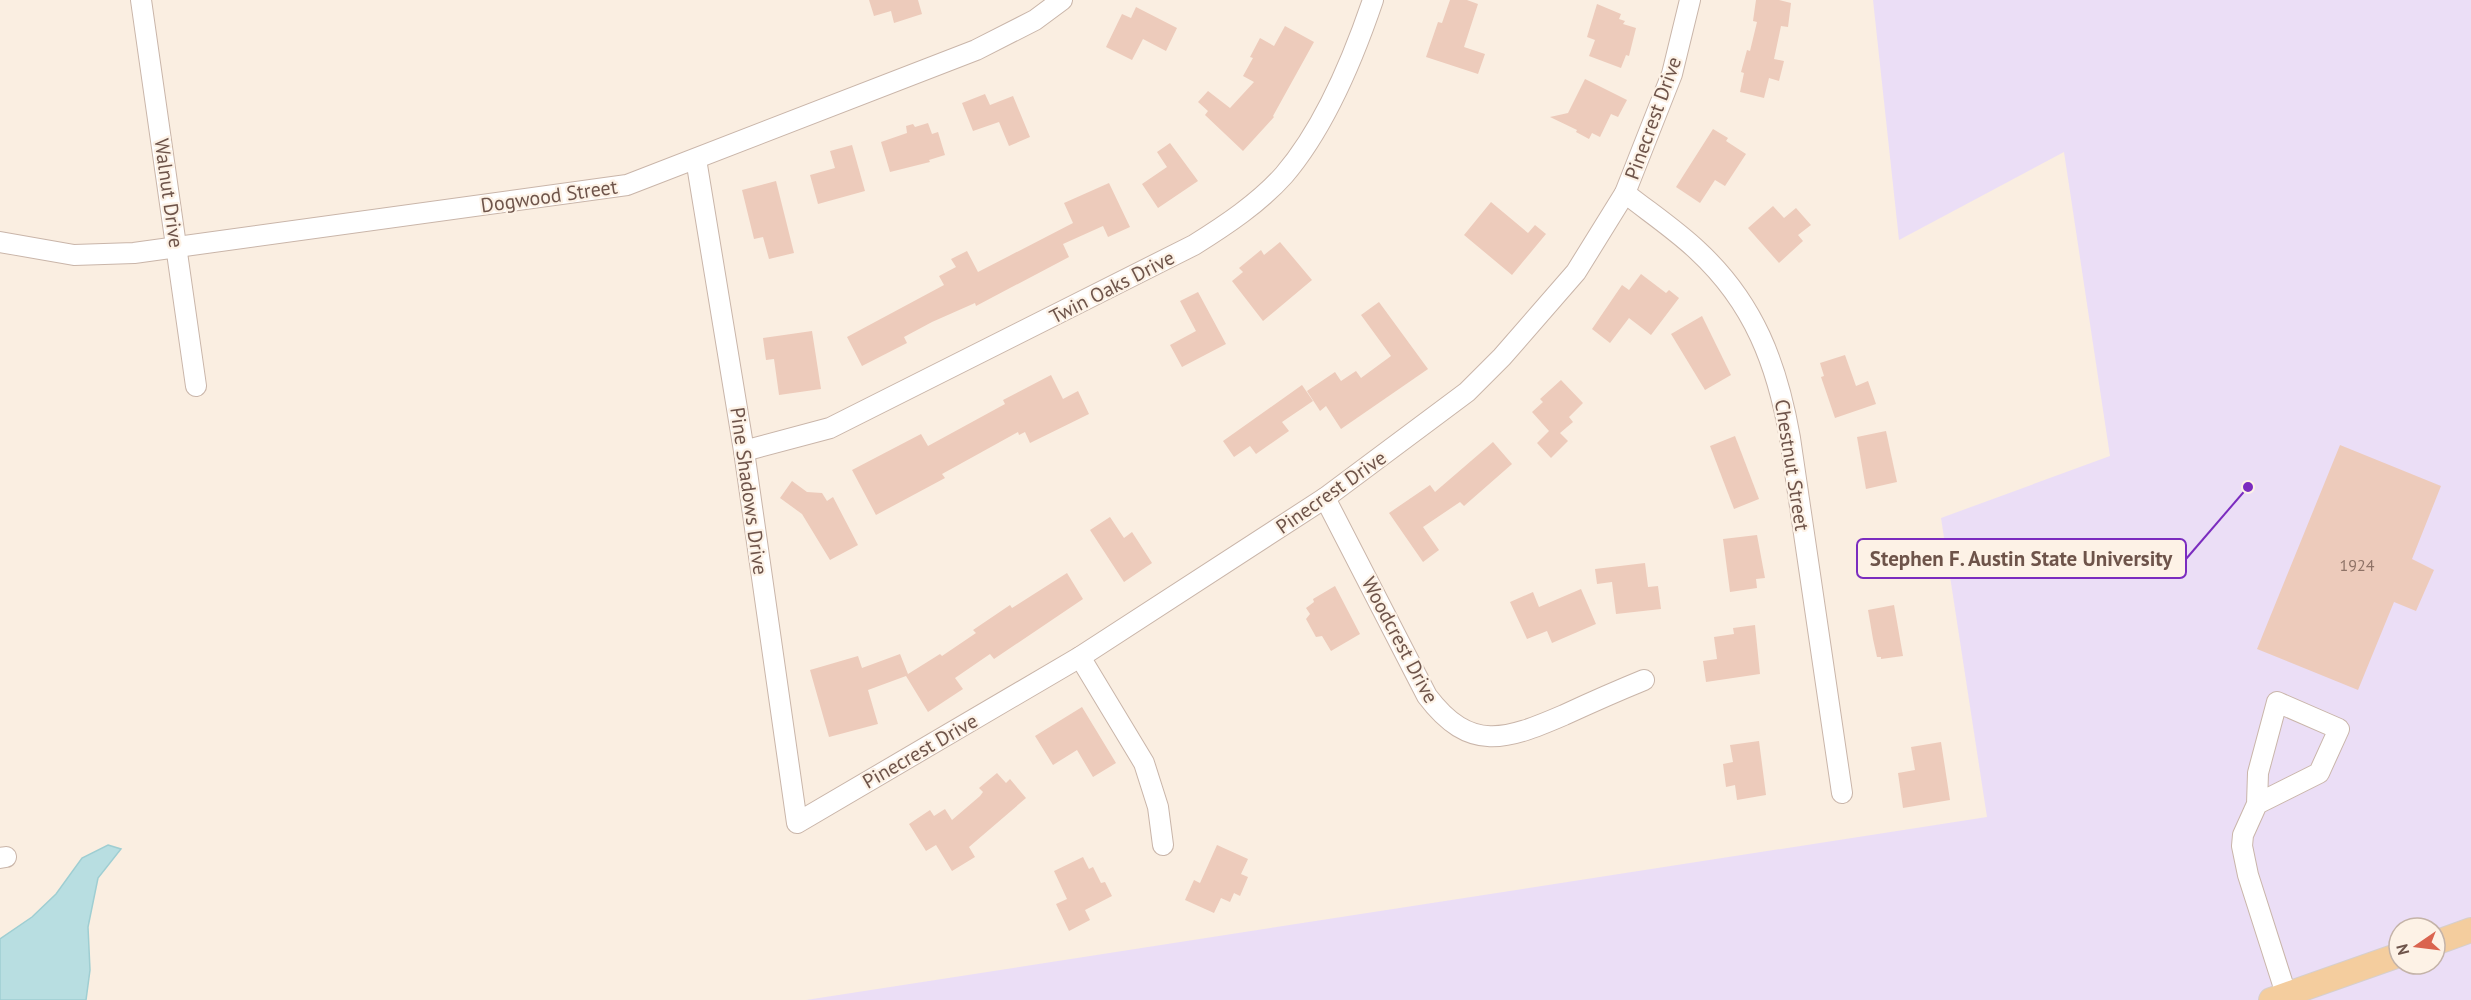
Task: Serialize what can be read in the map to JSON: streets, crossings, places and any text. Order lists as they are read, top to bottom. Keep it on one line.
{"streets":{"street":["Pinecrest Drive","Walnut Drive","Dogwood Street","Twin Oaks Drive","Chestnut Street","Pine Shadows Drive","Woodcrest Drive"]},"crossings":[["Pinecrest Drive","Chestnut Street"],["Pinecrest Drive","Pine Shadows Drive"],["Pinecrest Drive","Woodcrest Drive"],["Walnut Drive","Dogwood Street"],["Dogwood Street","Pine Shadows Drive"],["Twin Oaks Drive","Pine Shadows Drive"]],"places":["Stephen F. Austin State University"],"house_numbers":["1924"],"north":"left"}
